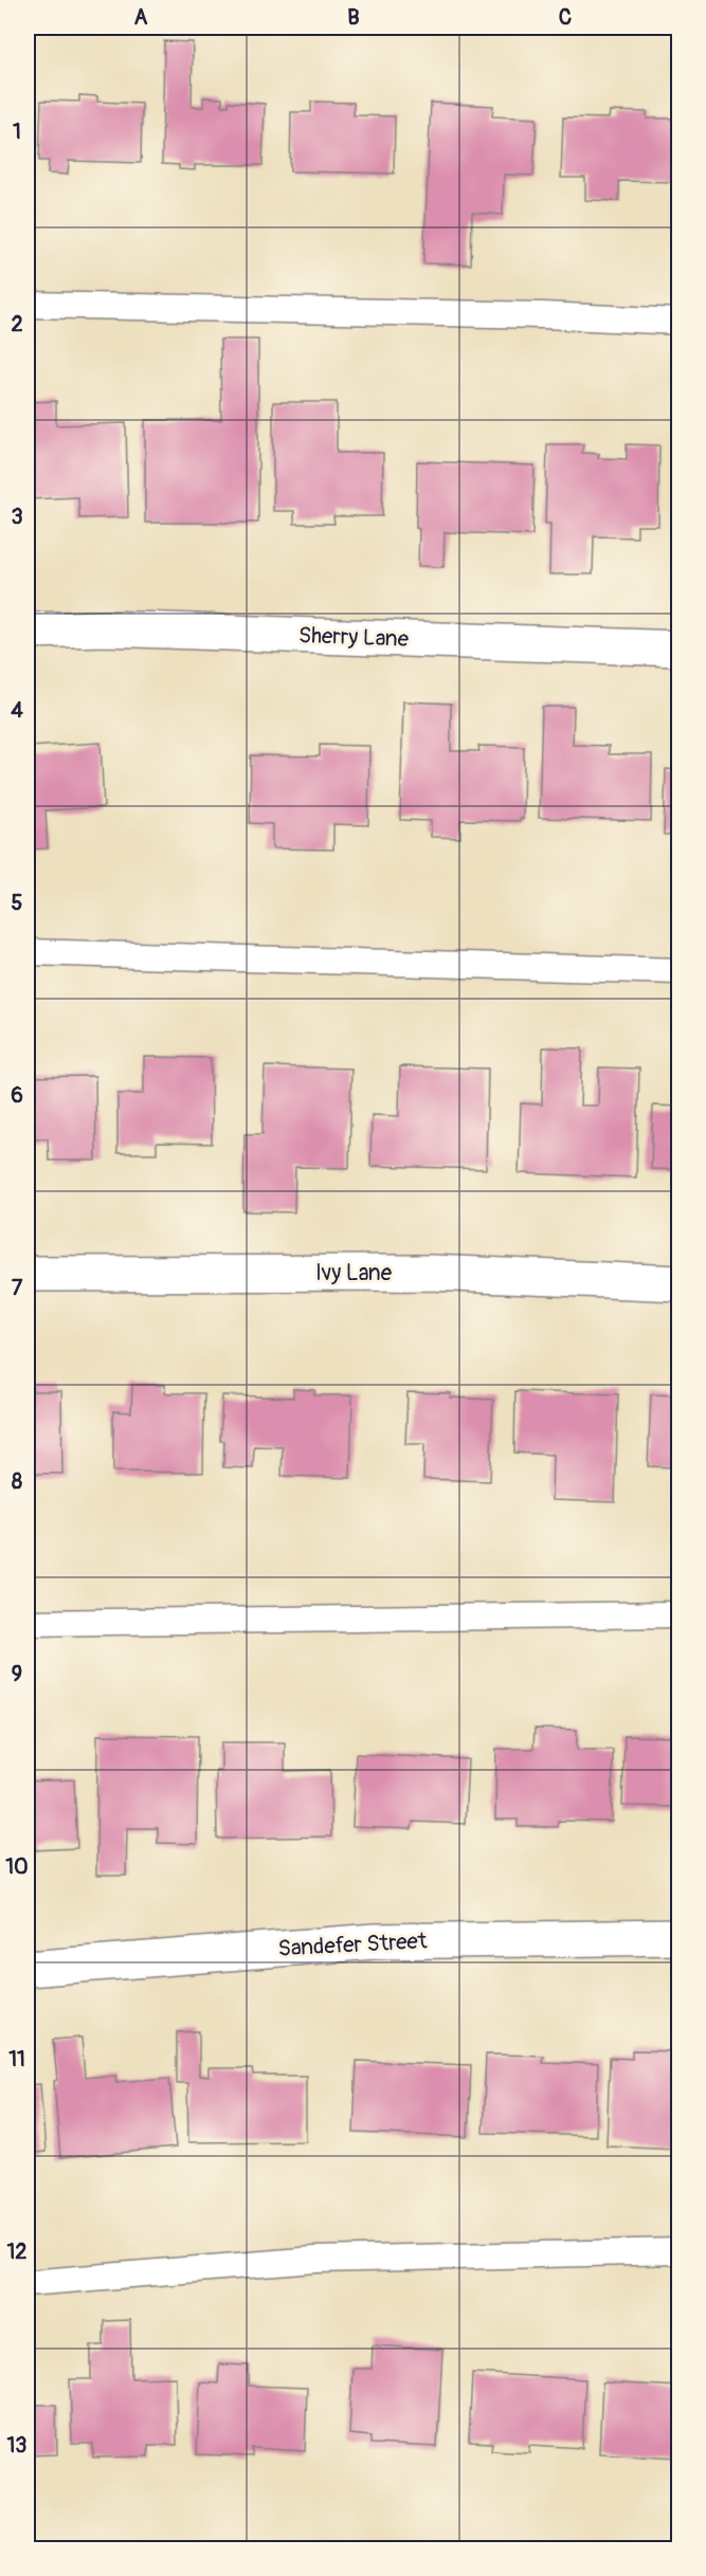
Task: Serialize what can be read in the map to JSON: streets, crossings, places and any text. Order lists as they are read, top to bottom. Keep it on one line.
{"streets":{"street":["Sherry Lane","Ivy Lane","Sandefer Street"]},"grid":{"columns":["A","B","C"],"rows":["1","2","3","4","5","6","7","8","9","10","11","12","13"]}}
